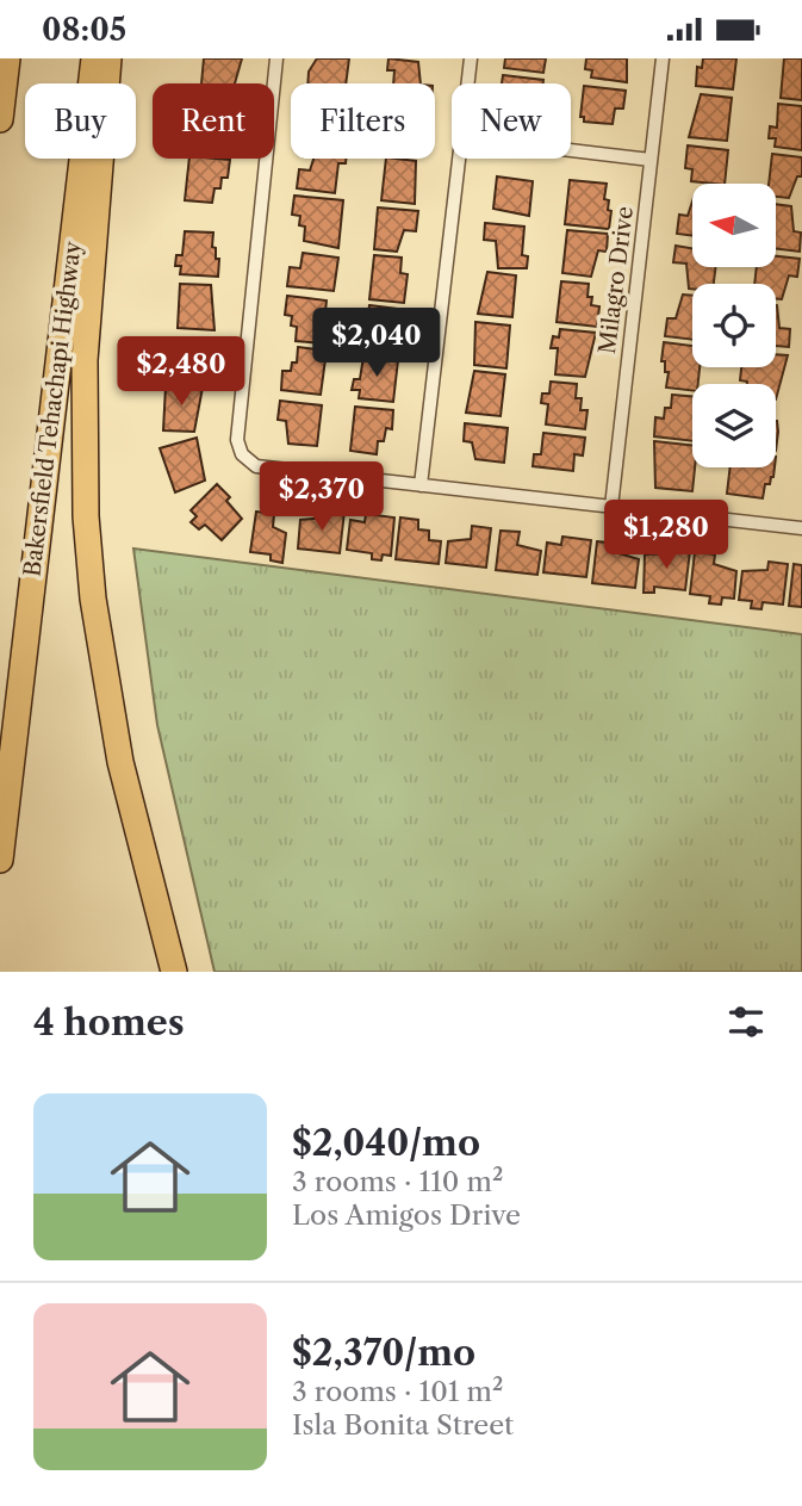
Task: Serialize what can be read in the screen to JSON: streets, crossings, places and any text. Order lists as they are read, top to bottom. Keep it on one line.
{"streets":{"highway":["Bakersfield Tehachapi Highway"],"street":["Milagro Drive"]},"north":"left","page":{"status":"08:05","chip":["Buy","Rent","Filters","New"],"price":["$2,040","$2,480","$2,370","$1,280"],"heading":"4 homes","list":[{"name":"$2,040/mo","note":"3 rooms · 110 m² · Los Amigos Drive"},{"name":"$2,370/mo","note":"3 rooms · 101 m² · Isla Bonita Street"}]}}
